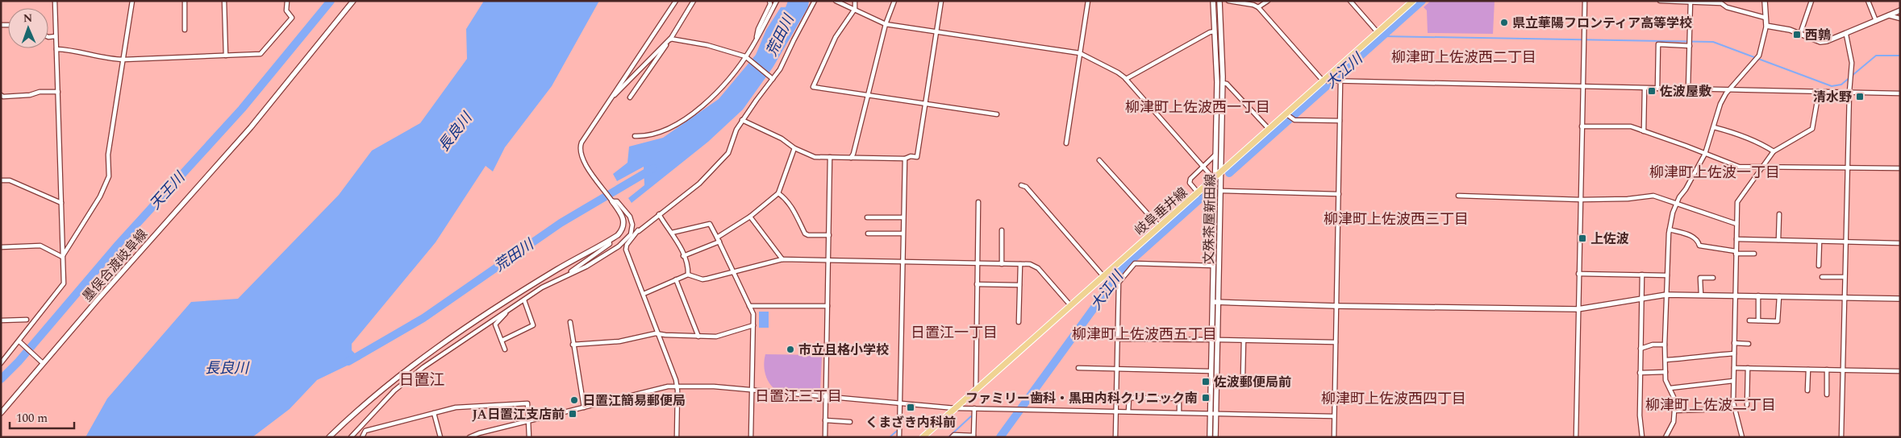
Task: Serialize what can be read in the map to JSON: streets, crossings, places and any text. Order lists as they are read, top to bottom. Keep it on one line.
{"streets":{"main road":["岐阜垂井線","文殊茶屋新田線","墨俣合渡岐阜線"]},"crossings":[["岐阜垂井線","文殊茶屋新田線"]],"districts":["柳津町上佐波西二丁目","柳津町上佐波西一丁目","柳津町上佐波一丁目","柳津町上佐波西三丁目","日置江一丁目","柳津町上佐波西五丁目","日置江","日置江三丁目","柳津町上佐波西四丁目","柳津町上佐波二丁目"],"water":["荒田川","大江川","長良川","天王川"],"places":{"other":["県立華陽フロンティア高等学校","市立且格小学校","日置江簡易郵便局"],"transit":["西鶉","佐波屋敷","清水野","上佐波","佐波郵便局前","ファミリー歯科・黒田内科クリニック南","くまざき内科前","JA日置江支店前"]},"scale_bar":"100 m","north":"top"}
